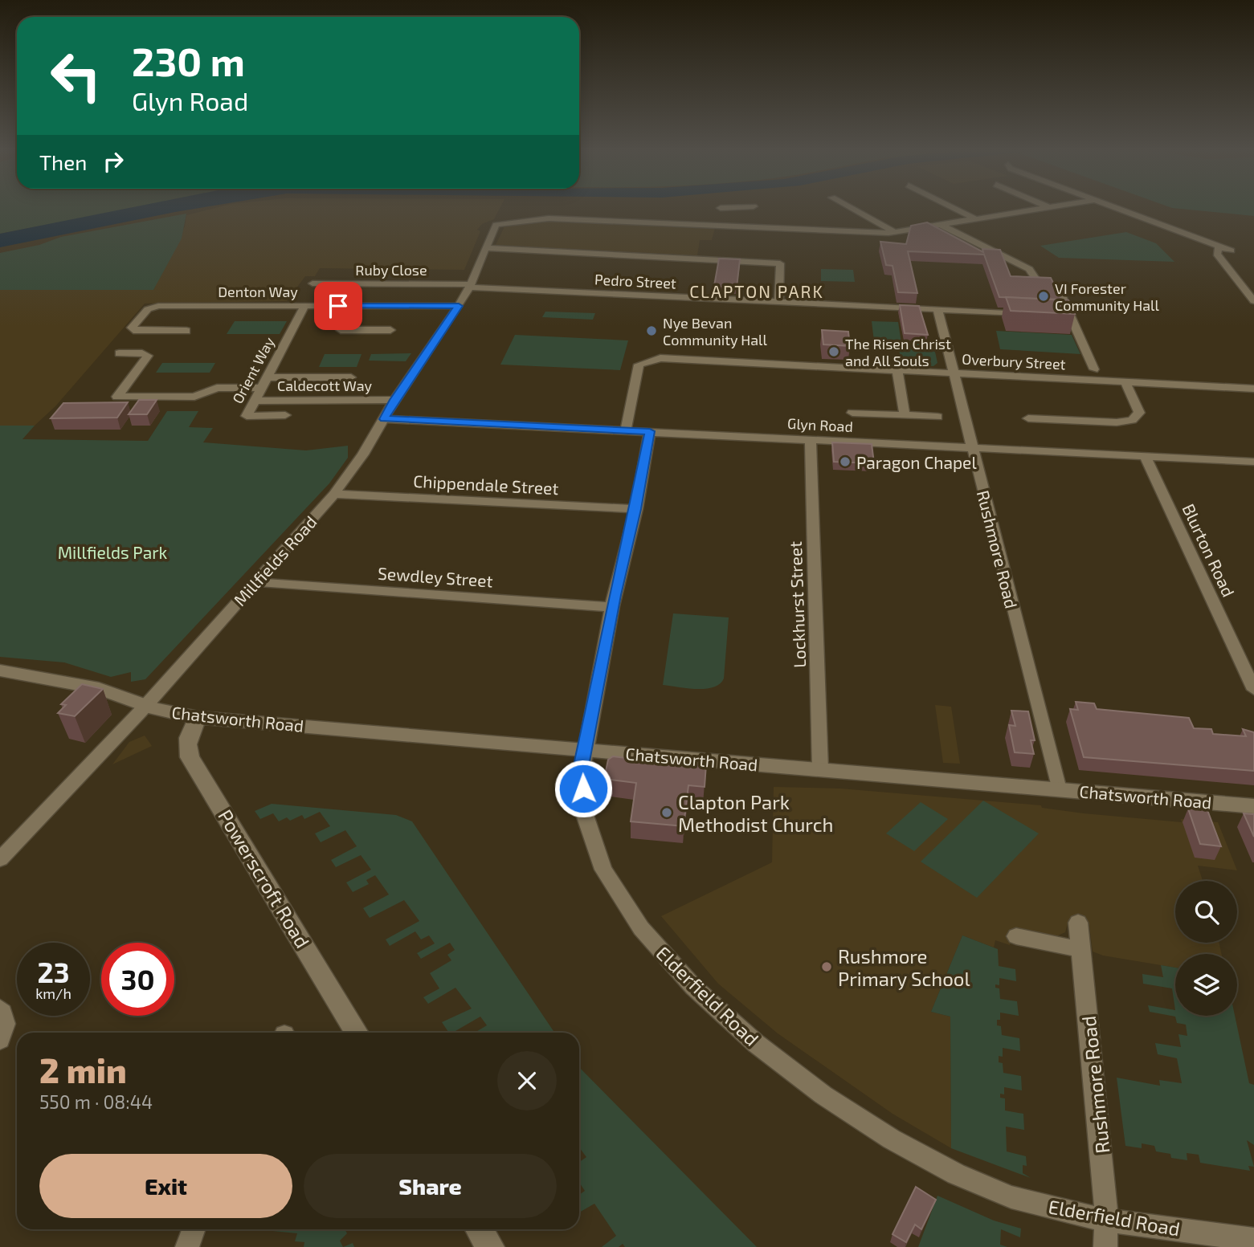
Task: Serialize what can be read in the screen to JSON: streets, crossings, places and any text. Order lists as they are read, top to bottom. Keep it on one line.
{"streets":{"street":["Ruby Close","Pedro Street","Denton Way","Overbury Street","Orient Way","Caldecott Way","Glyn Road","Chippendale Street","Rushmore Road","Blurton Road","Millfields Road","Sewdley Street","Lockhurst Street","Chatsworth Road","Powerscroft Road","Elderfield Road"]},"crossings":[["Ruby Close","Pedro Street"],["Ruby Close","Millfields Road"],["Pedro Street","Rushmore Road"],["Pedro Street","Millfields Road"],["Denton Way","Orient Way"],["Denton Way","Millfields Road"],["Overbury Street","Glyn Road"],["Overbury Street","Rushmore Road"],["Orient Way","Caldecott Way"],["Caldecott Way","Millfields Road"],["Glyn Road","Rushmore Road"],["Glyn Road","Blurton Road"],["Glyn Road","Millfields Road"],["Glyn Road","Lockhurst Street"],["Glyn Road","Elderfield Road"],["Chippendale Street","Millfields Road"],["Chippendale Street","Elderfield Road"],["Rushmore Road","Chatsworth Road"],["Rushmore Road","Elderfield Road"],["Millfields Road","Sewdley Street"],["Millfields Road","Chatsworth Road"],["Sewdley Street","Elderfield Road"],["Lockhurst Street","Chatsworth Road"],["Chatsworth Road","Powerscroft Road"],["Chatsworth Road","Elderfield Road"]],"districts":["CLAPTON PARK"],"parks":["Millfields Park"],"places":["VI Forester Community Hall","Nye Bevan Community Hall","The Risen Christ and All Souls","Paragon Chapel","Clapton Park Methodist Church","Rushmore Primary School"],"page":{"turn":["230 m","Glyn Road"],"then":"Then","speed":"23 km/h","limit":"30","heading":["2 min","550 m · 08:44"],"buttons":["Exit","Share"]}}
